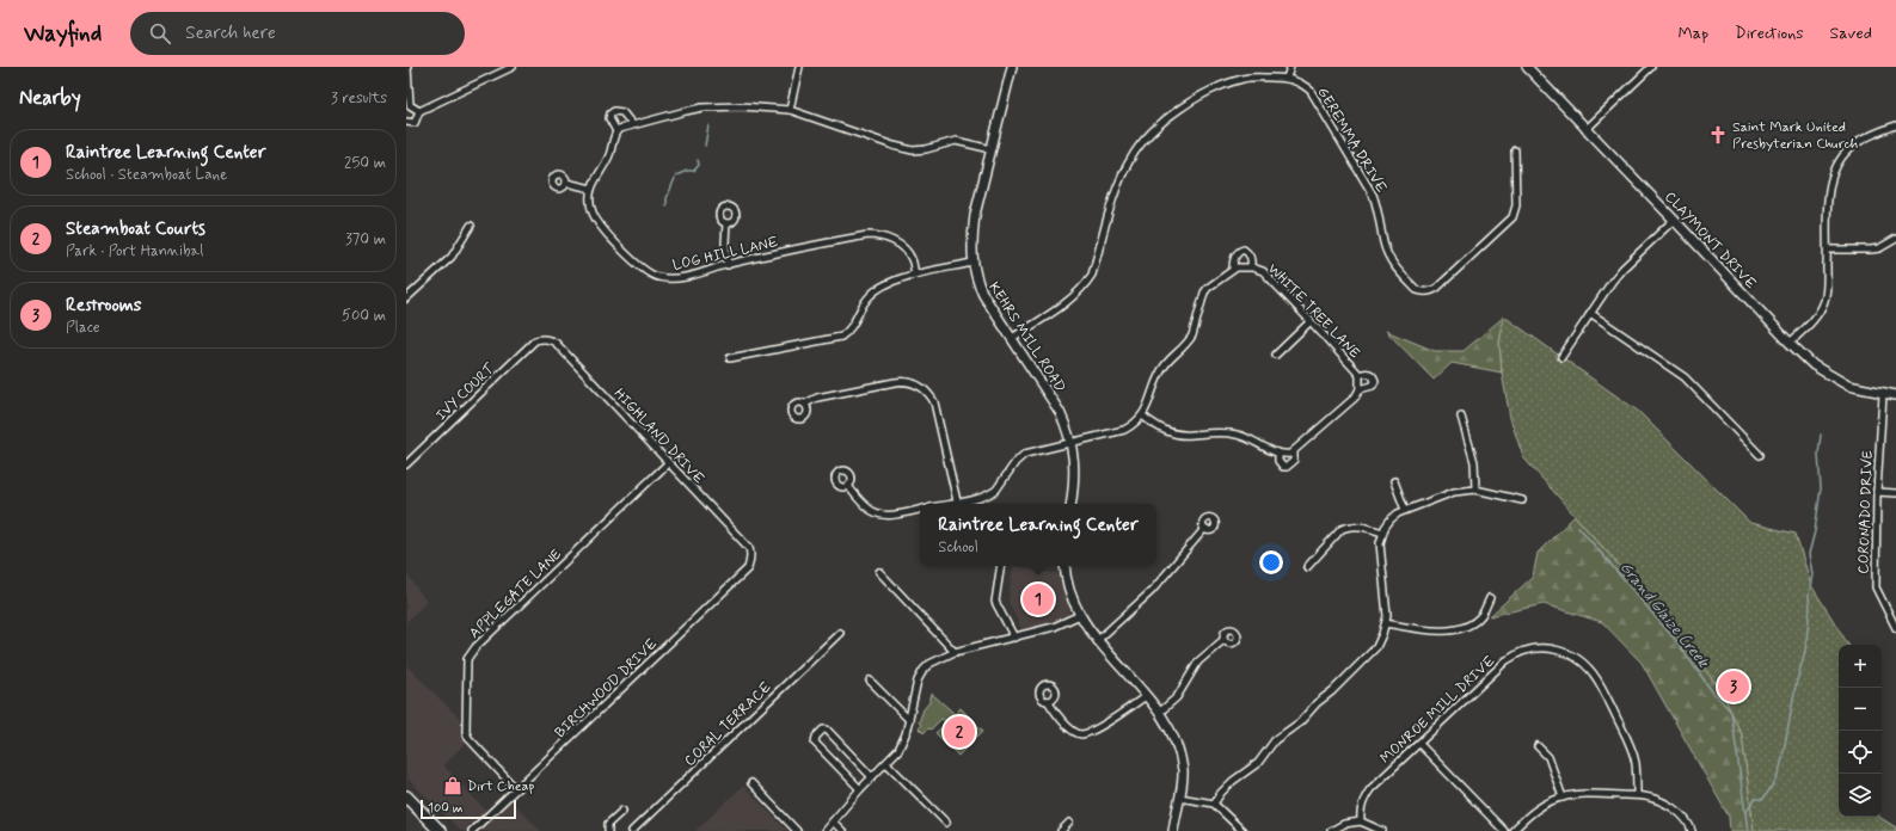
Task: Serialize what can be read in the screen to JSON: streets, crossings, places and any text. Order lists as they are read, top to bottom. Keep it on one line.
{"streets":{"street":["GEREMMA DRIVE","CLAYMONT DRIVE","LOG HILL LANE","WHITE TREE LANE","KEHRS MILL ROAD","IVY COURT","HIGHLAND DRIVE","CORONADO DRIVE","APPLEGATE LANE","BIRCHWOOD DRIVE","MONROE MILL DRIVE","CORAL TERRACE"]},"crossings":[["GEREMMA DRIVE","KEHRS MILL ROAD"],["CLAYMONT DRIVE","CORONADO DRIVE"],["WHITE TREE LANE","KEHRS MILL ROAD"],["IVY COURT","HIGHLAND DRIVE"],["HIGHLAND DRIVE","APPLEGATE LANE"],["HIGHLAND DRIVE","BIRCHWOOD DRIVE"],["APPLEGATE LANE","BIRCHWOOD DRIVE"]],"water":["Grand Glaize Creek"],"places":{"church":["Saint Mark United Presbyterian Church"],"shop":["Dirt Cheap"]},"scale_bar":"100 m","page":{"header":"Wayfind","search":"Search here","nav":["Map","Directions","Saved"],"heading":["Nearby","3 results"],"list":[{"mark":"1","name":"Raintree Learning Center","note":"School · Steamboat Lane","value":"250 m"},{"mark":"2","name":"Steamboat Courts","note":"Park · Port Hannibal","value":"370 m"},{"mark":"3","name":"Restrooms","note":"Place","value":"500 m"}],"popup":["Raintree Learning Center","School"],"pins":["1","3","2"],"map_buttons":["+","−"],"scale":"100 m"}}
